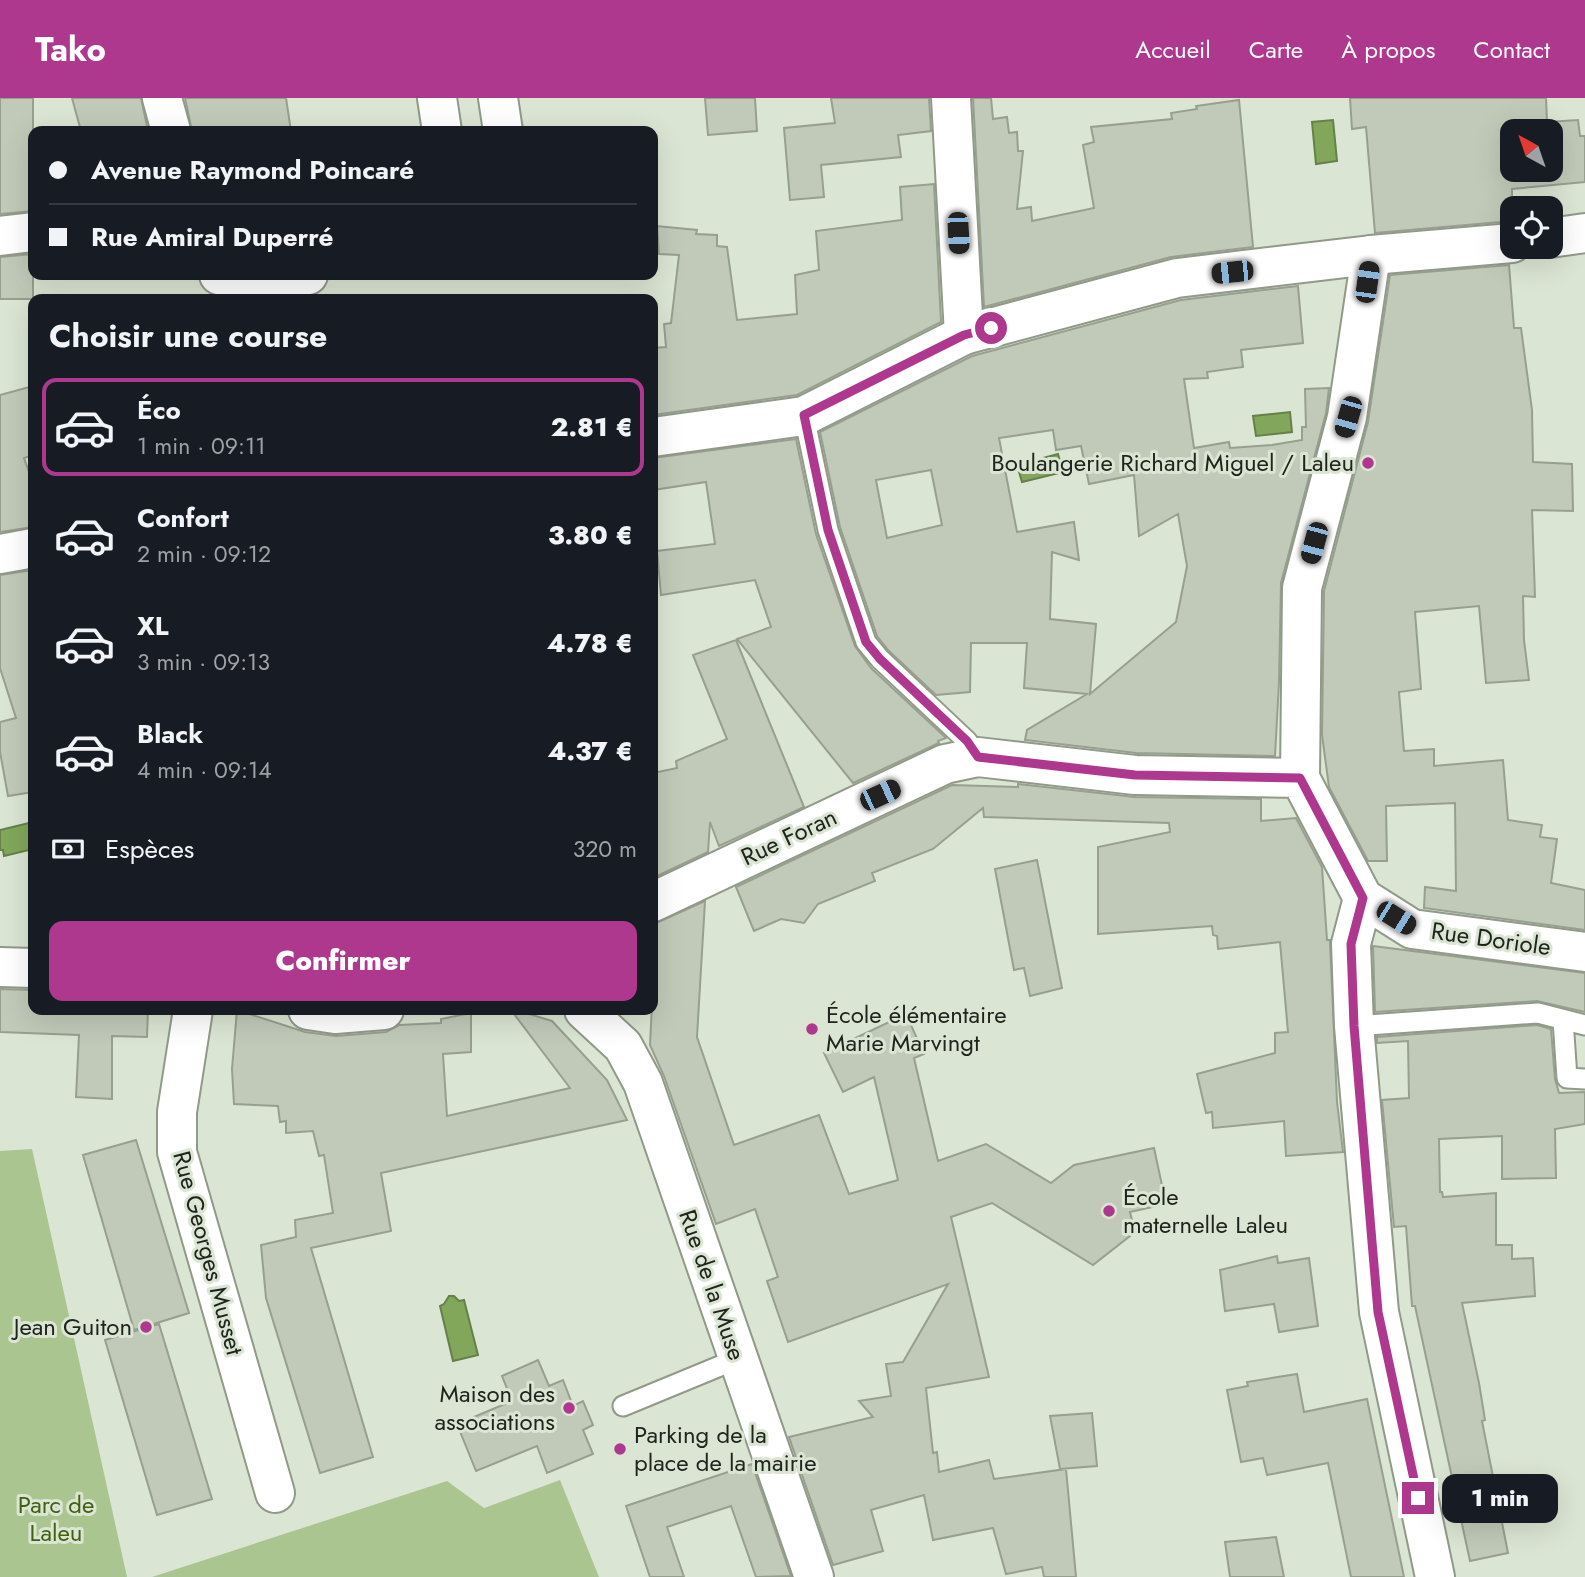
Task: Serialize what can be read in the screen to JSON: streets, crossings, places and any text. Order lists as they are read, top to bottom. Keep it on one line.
{"streets":{"street":["Rue Foran","Rue Doriole","Rue Georges Musset","Rue de la Muse"]},"parks":["Parc de Laleu"],"places":["Boulangerie Richard Miguel / Laleu","École élémentaire Marie Marvingt","École maternelle Laleu","Jean Guiton","Maison des associations","Parking de la place de la mairie"],"north":"top left","page":{"header":"Tako","nav":["Accueil","Carte","À propos","Contact"],"banner":["Avenue Raymond Poincaré","Rue Amiral Duperré"],"heading":"Choisir une course","list":[{"name":"Éco","note":"1 min · 09:11","value":"2.81 €"},{"name":"Confort","note":"2 min · 09:12","value":"3.80 €"},{"name":"XL","note":"3 min · 09:13","value":"4.78 €"},{"name":"Black","note":"4 min · 09:14","value":"4.37 €"}],"pay":["Espèces","320 m"],"buttons":"Confirmer","bubble":"1 min"}}
